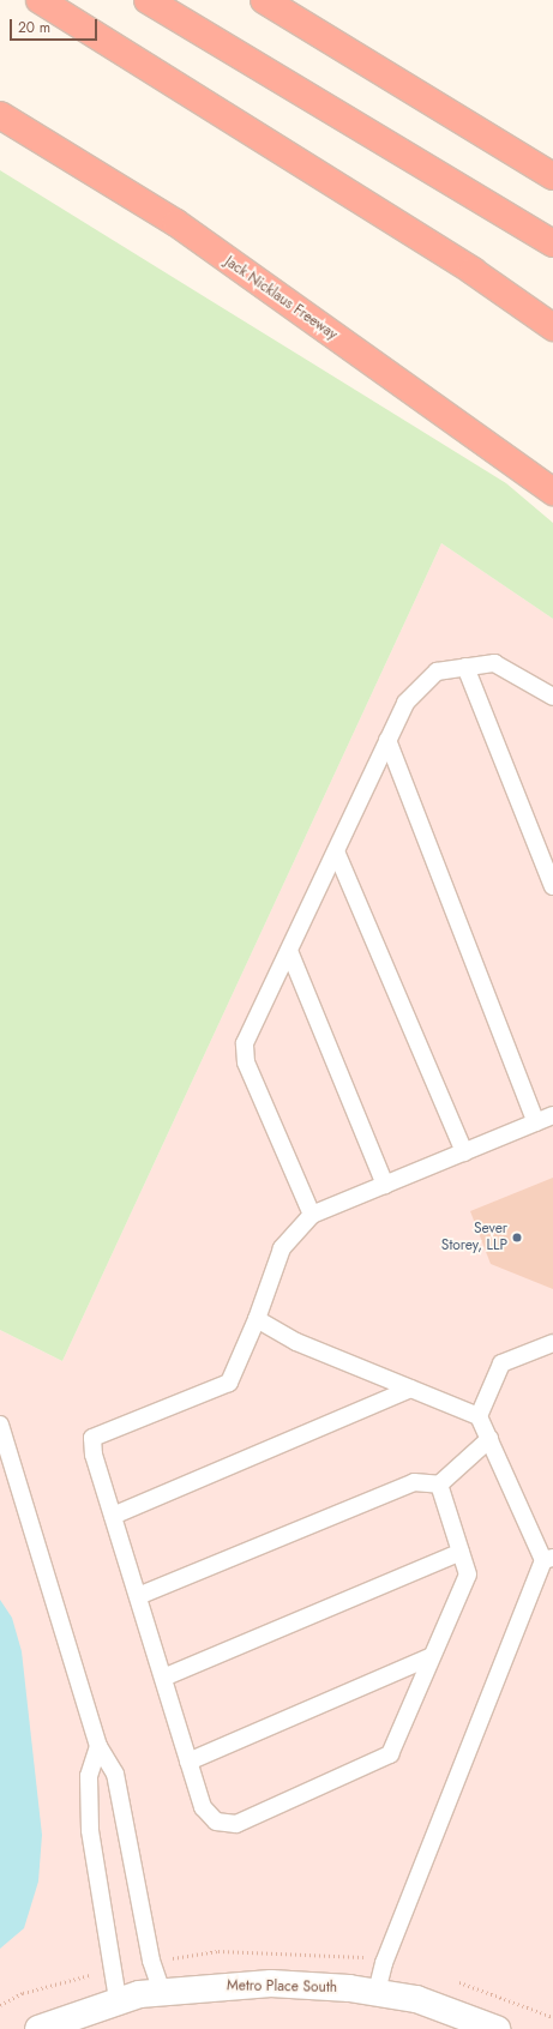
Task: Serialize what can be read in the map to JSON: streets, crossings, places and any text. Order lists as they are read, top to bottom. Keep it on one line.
{"streets":{"highway":["Jack Nicklaus Freeway"],"street":["Metro Place South"]},"places":["Sever Storey, LLP"],"scale_bar":"20 m"}
